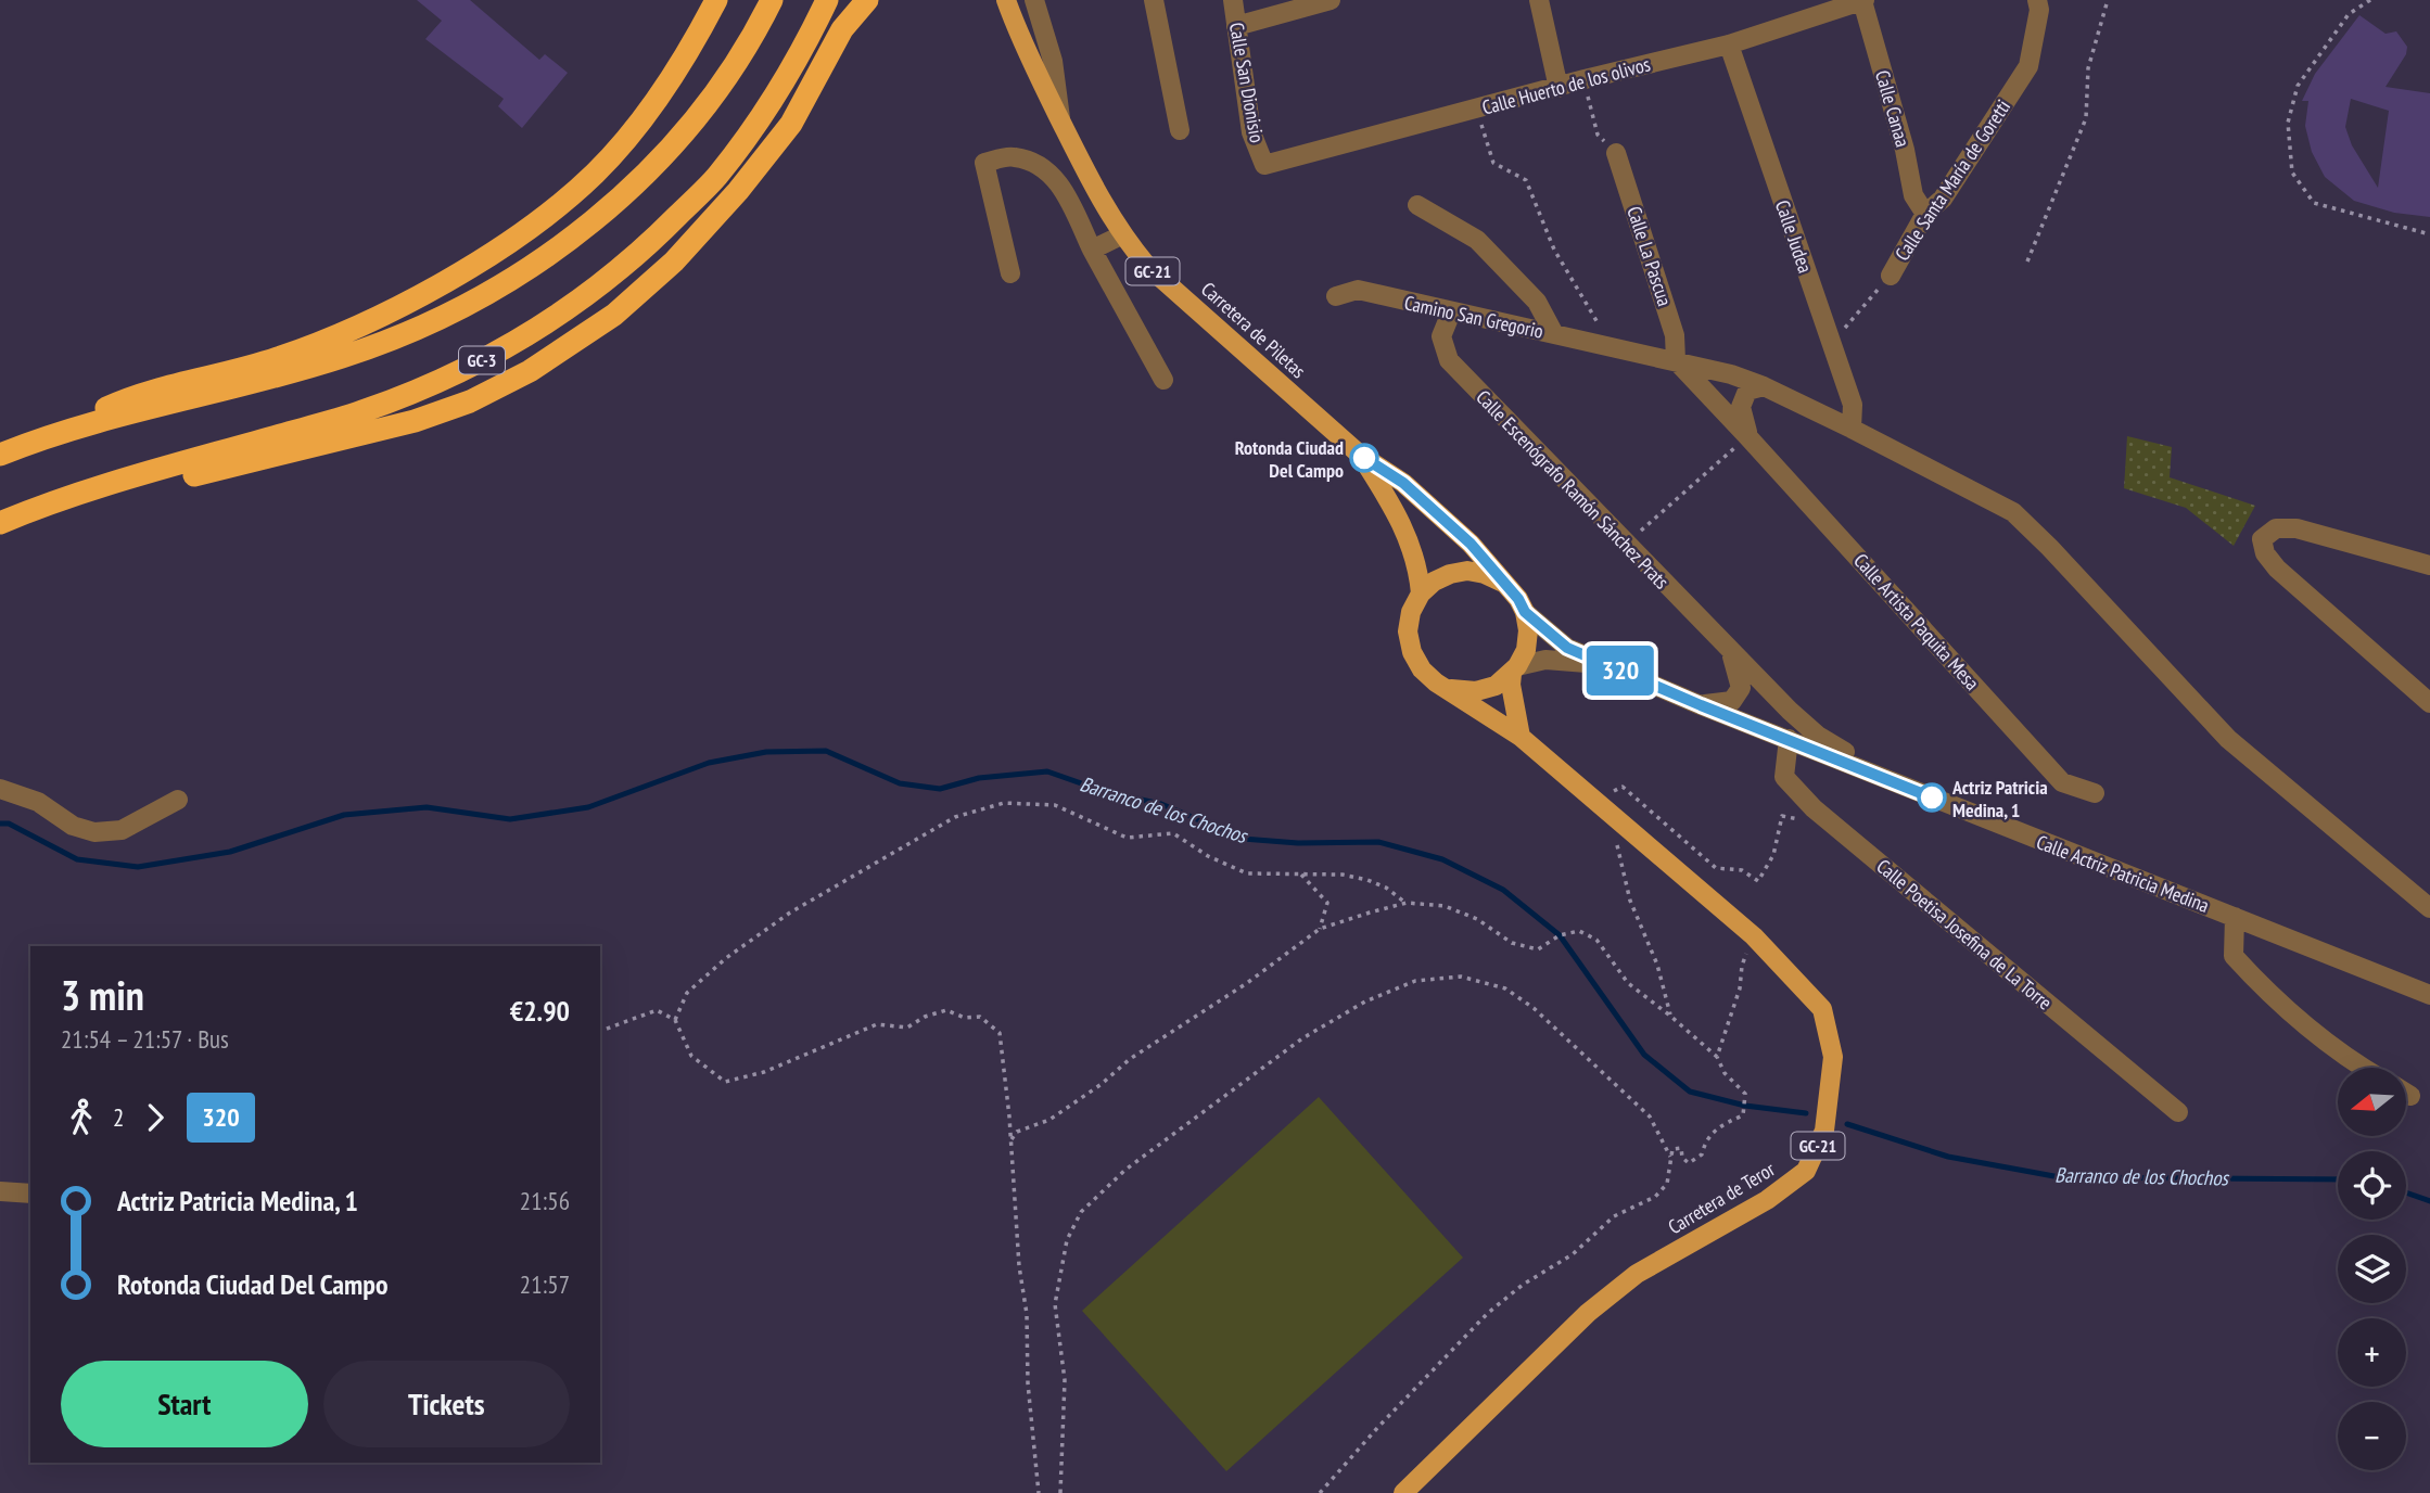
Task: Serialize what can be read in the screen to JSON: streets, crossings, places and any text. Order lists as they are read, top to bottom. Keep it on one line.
{"streets":{"highway":["GC-3"],"main road":["GC-21","Carretera de Piletas","Carretera de Teror"],"street":["Calle San Dionisio","Calle Huerto de los olivos","Calle Canaa","Calle Santa María de Goretti","Calle Judea","Calle La Pascua","Camino San Gregorio","Calle Escenógrafo Ramón Sánchez Prats","Calle Artista Paquita Mesa","Calle Actriz Patricia Medina","Calle Poetisa Josefina de La Torre"]},"crossings":[["Calle San Dionisio","Calle Huerto de los olivos"],["Calle Huerto de los olivos","Calle Canaa"],["Calle Huerto de los olivos","Calle Judea"],["Calle Canaa","Calle Santa María de Goretti"],["Calle Santa María de Goretti","Calle Judea"],["Calle Judea","Camino San Gregorio"],["Calle La Pascua","Camino San Gregorio"],["Calle La Pascua","Calle Artista Paquita Mesa"],["GC-21","Carretera de Piletas"],["GC-21","Calle Actriz Patricia Medina"],["GC-21","Carretera de Teror"],["Camino San Gregorio","Calle Escenógrafo Ramón Sánchez Prats"],["Camino San Gregorio","Calle Artista Paquita Mesa"],["Calle Escenógrafo Ramón Sánchez Prats","Calle Actriz Patricia Medina"],["Calle Actriz Patricia Medina","Calle Poetisa Josefina de La Torre"]],"water":["Barranco de los Chochos"],"places":["Rotonda Ciudad Del Campo","Actriz Patricia Medina, 1"],"lines":["bus line 320"],"north":"left","page":{"on_map":"320","heading":["3 min","21:54 – 21:57 · Bus","€2.90"],"map_buttons":["+","−"],"legs":["2","320"],"list":[{"name":"Actriz Patricia Medina, 1","value":"21:56"},{"name":"Rotonda Ciudad Del Campo","value":"21:57"}],"buttons":["Start","Tickets"]}}
